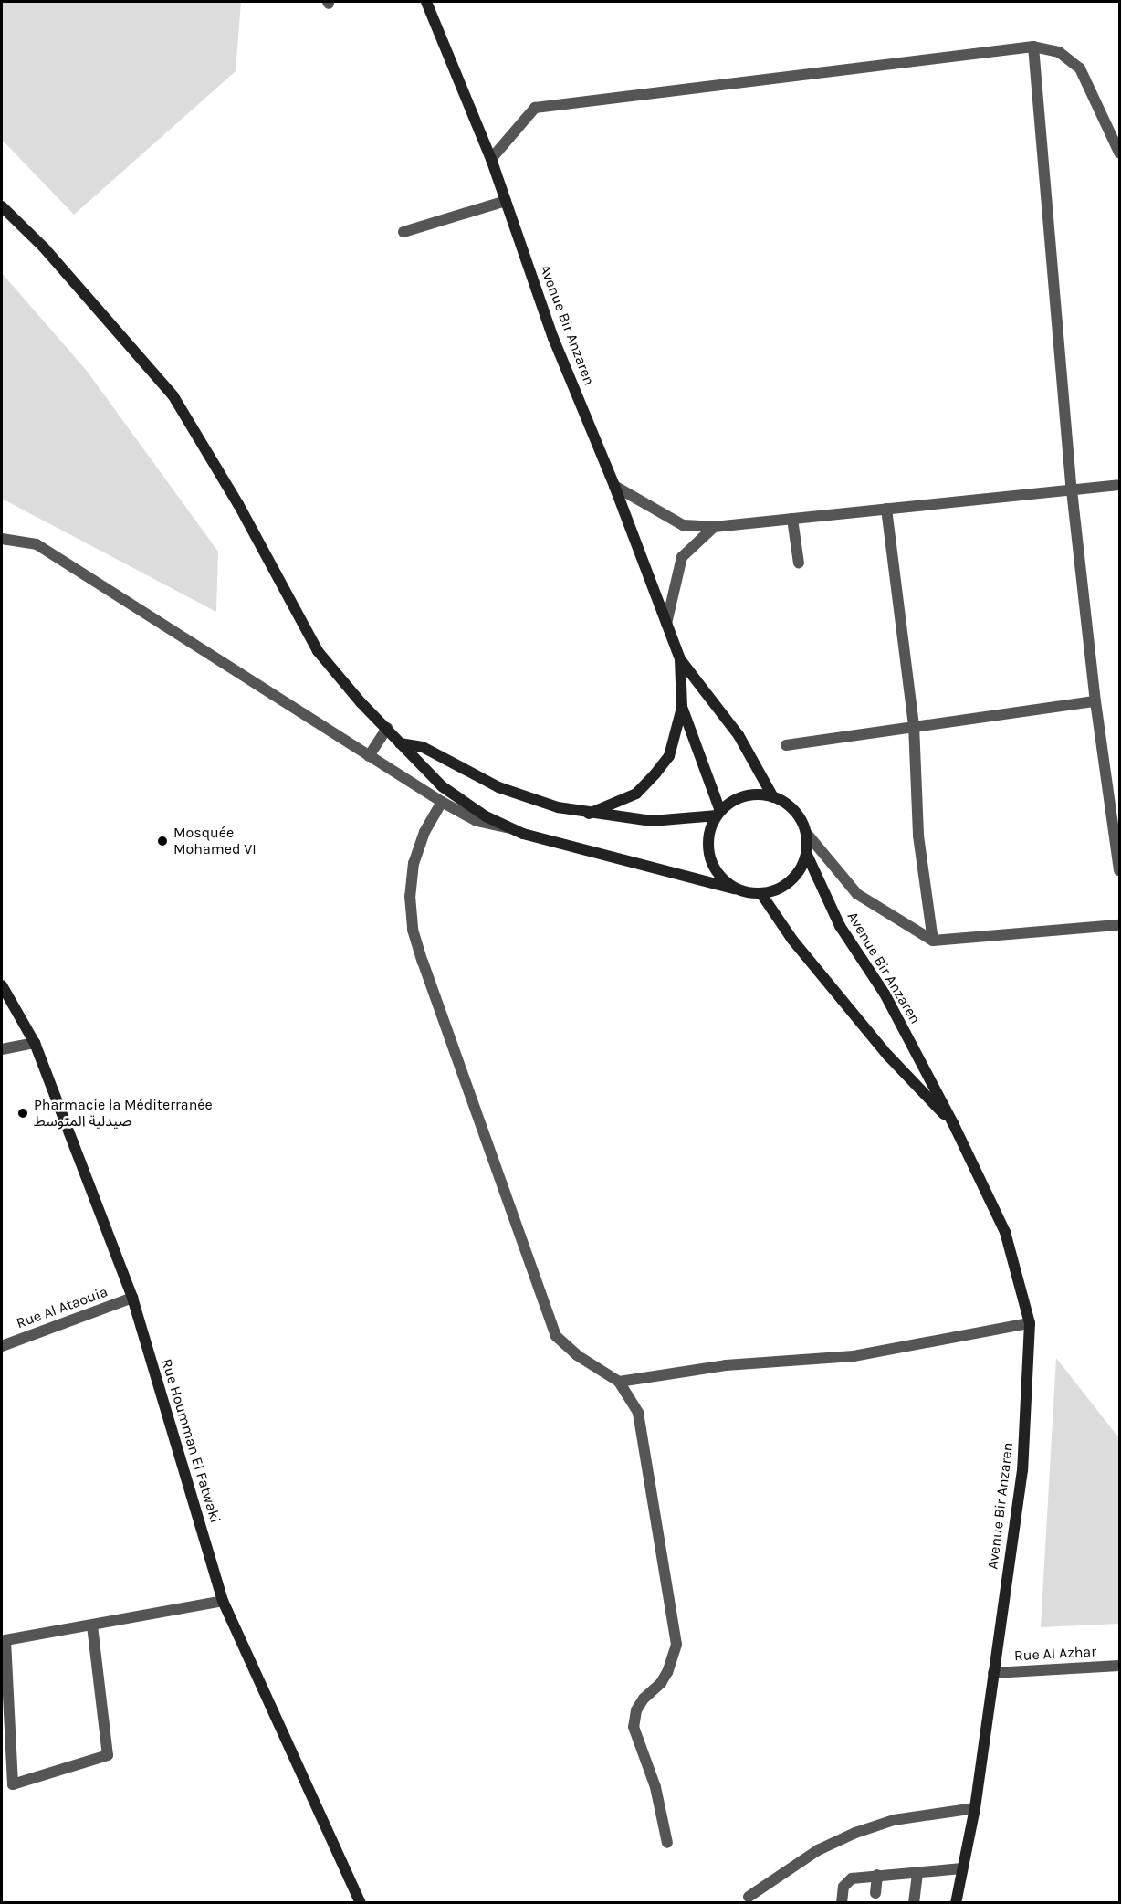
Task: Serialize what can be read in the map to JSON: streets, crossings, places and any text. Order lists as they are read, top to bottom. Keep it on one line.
{"streets":{"street":["Avenue Bir Anzaren","Rue Al Ataouia","Rue Houmman El Fatwaki","Rue Al Azhar"]},"crossings":[["Avenue Bir Anzaren","Rue Al Azhar"],["Rue Al Ataouia","Rue Houmman El Fatwaki"]],"places":["Mosquée Mohamed VI","Pharmacie la Méditerranée صيدلية المتوسط"]}
